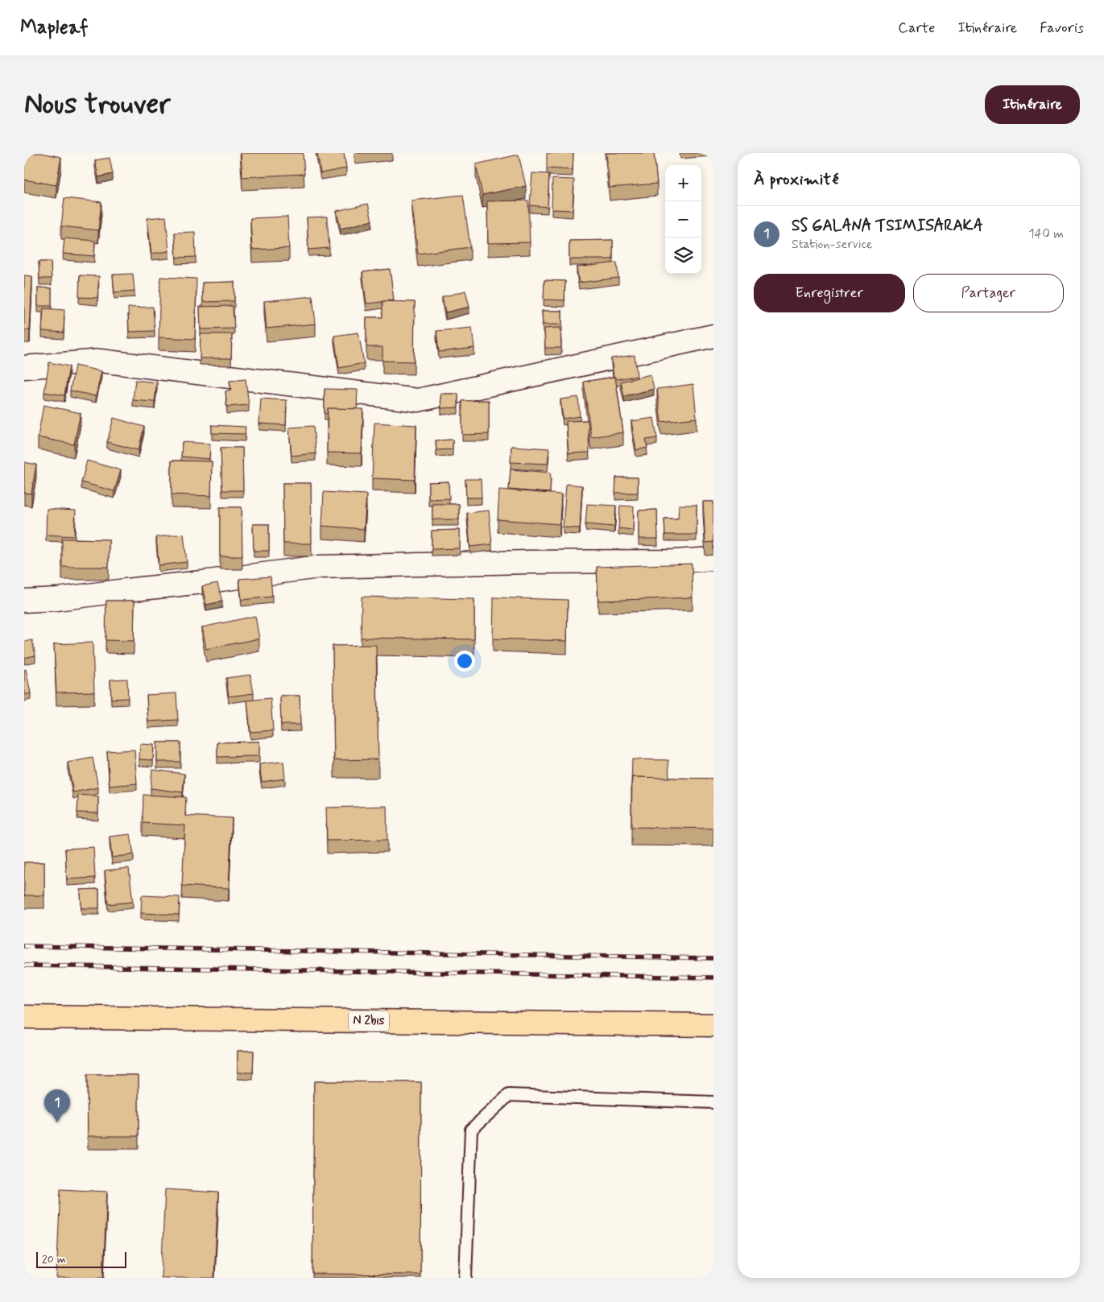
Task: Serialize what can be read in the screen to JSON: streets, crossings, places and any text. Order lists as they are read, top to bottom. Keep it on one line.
{"streets":{"main road":["N 2bis"]},"scale_bar":"20 m","page":{"header":"Mapleaf","nav":["Carte","Itinéraire","Favoris"],"buttons":["Itinéraire",["Enregistrer","Partager"]],"title":"Nous trouver","heading":"À proximité","map_buttons":["+","−"],"list":[{"mark":"1","name":"SS GALANA TSIMISARAKA","note":"Station-service","value":"140 m"}],"pins":"1","scale":"20 m"}}
